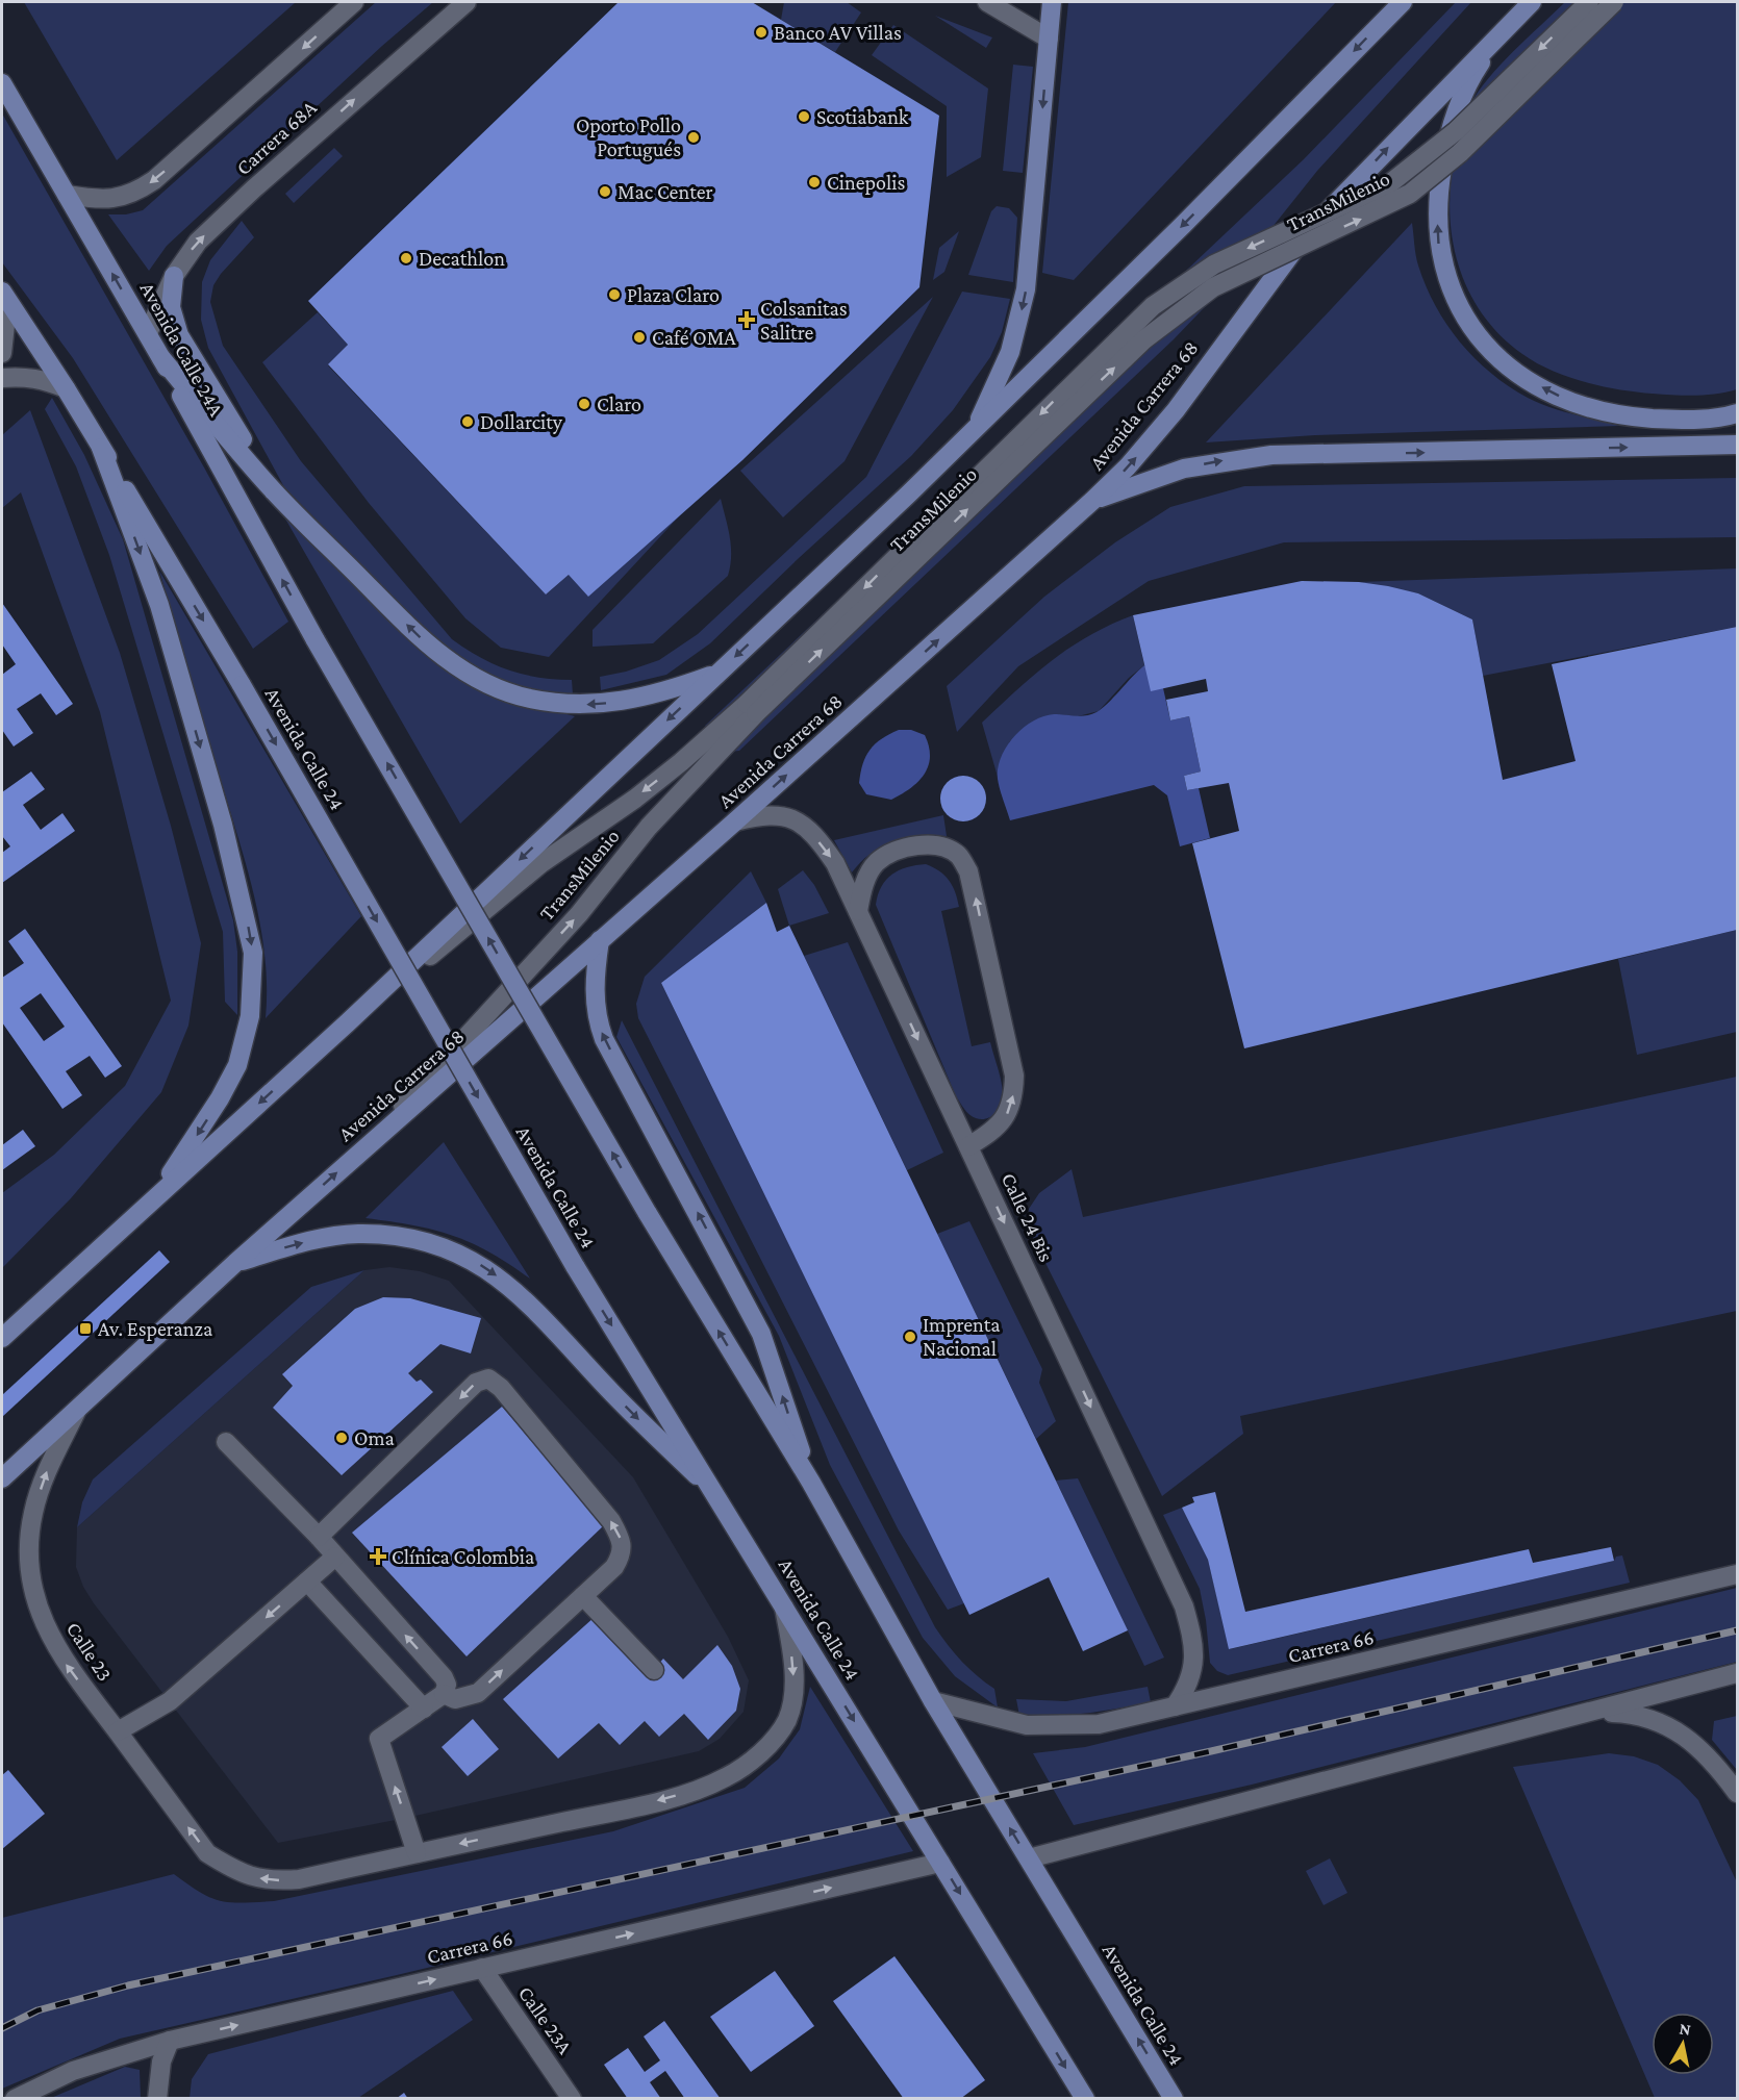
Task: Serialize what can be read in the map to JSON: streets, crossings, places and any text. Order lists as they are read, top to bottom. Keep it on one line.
{"streets":{"main road":["Avenida Calle 24A","Avenida Carrera 68","Avenida Calle 24"],"street":["Carrera 68A","TransMilenio","Calle 24 Bis","Carrera 66","Calle 23","Calle 23A"]},"crossings":[["Carrera 68A","Avenida Calle 24A"],["TransMilenio","Avenida Carrera 68"],["Avenida Calle 24A","Avenida Calle 24"],["Avenida Carrera 68","Calle 24 Bis"],["Avenida Carrera 68","Calle 23"],["Avenida Calle 24","Carrera 66"],["Calle 24 Bis","Carrera 66"],["Carrera 66","Calle 23A"]],"one_way":["Calle 24 Bis","Carrera 66"],"places":{"other":["Banco AV Villas","Scotiabank","Oporto Pollo Portugués","Cinepolis","Mac Center","Decathlon","Plaza Claro","Café OMA","Claro","Dollarcity","Imprenta Nacional","Oma"],"health":["Colsanitas Salitre","Clínica Colombia"],"transit":["Av. Esperanza"]},"north":"top"}
